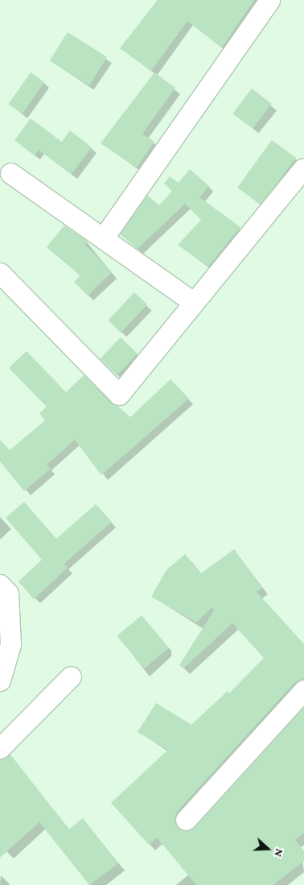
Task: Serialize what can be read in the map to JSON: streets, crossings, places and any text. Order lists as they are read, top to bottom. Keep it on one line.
{"north":"right"}
